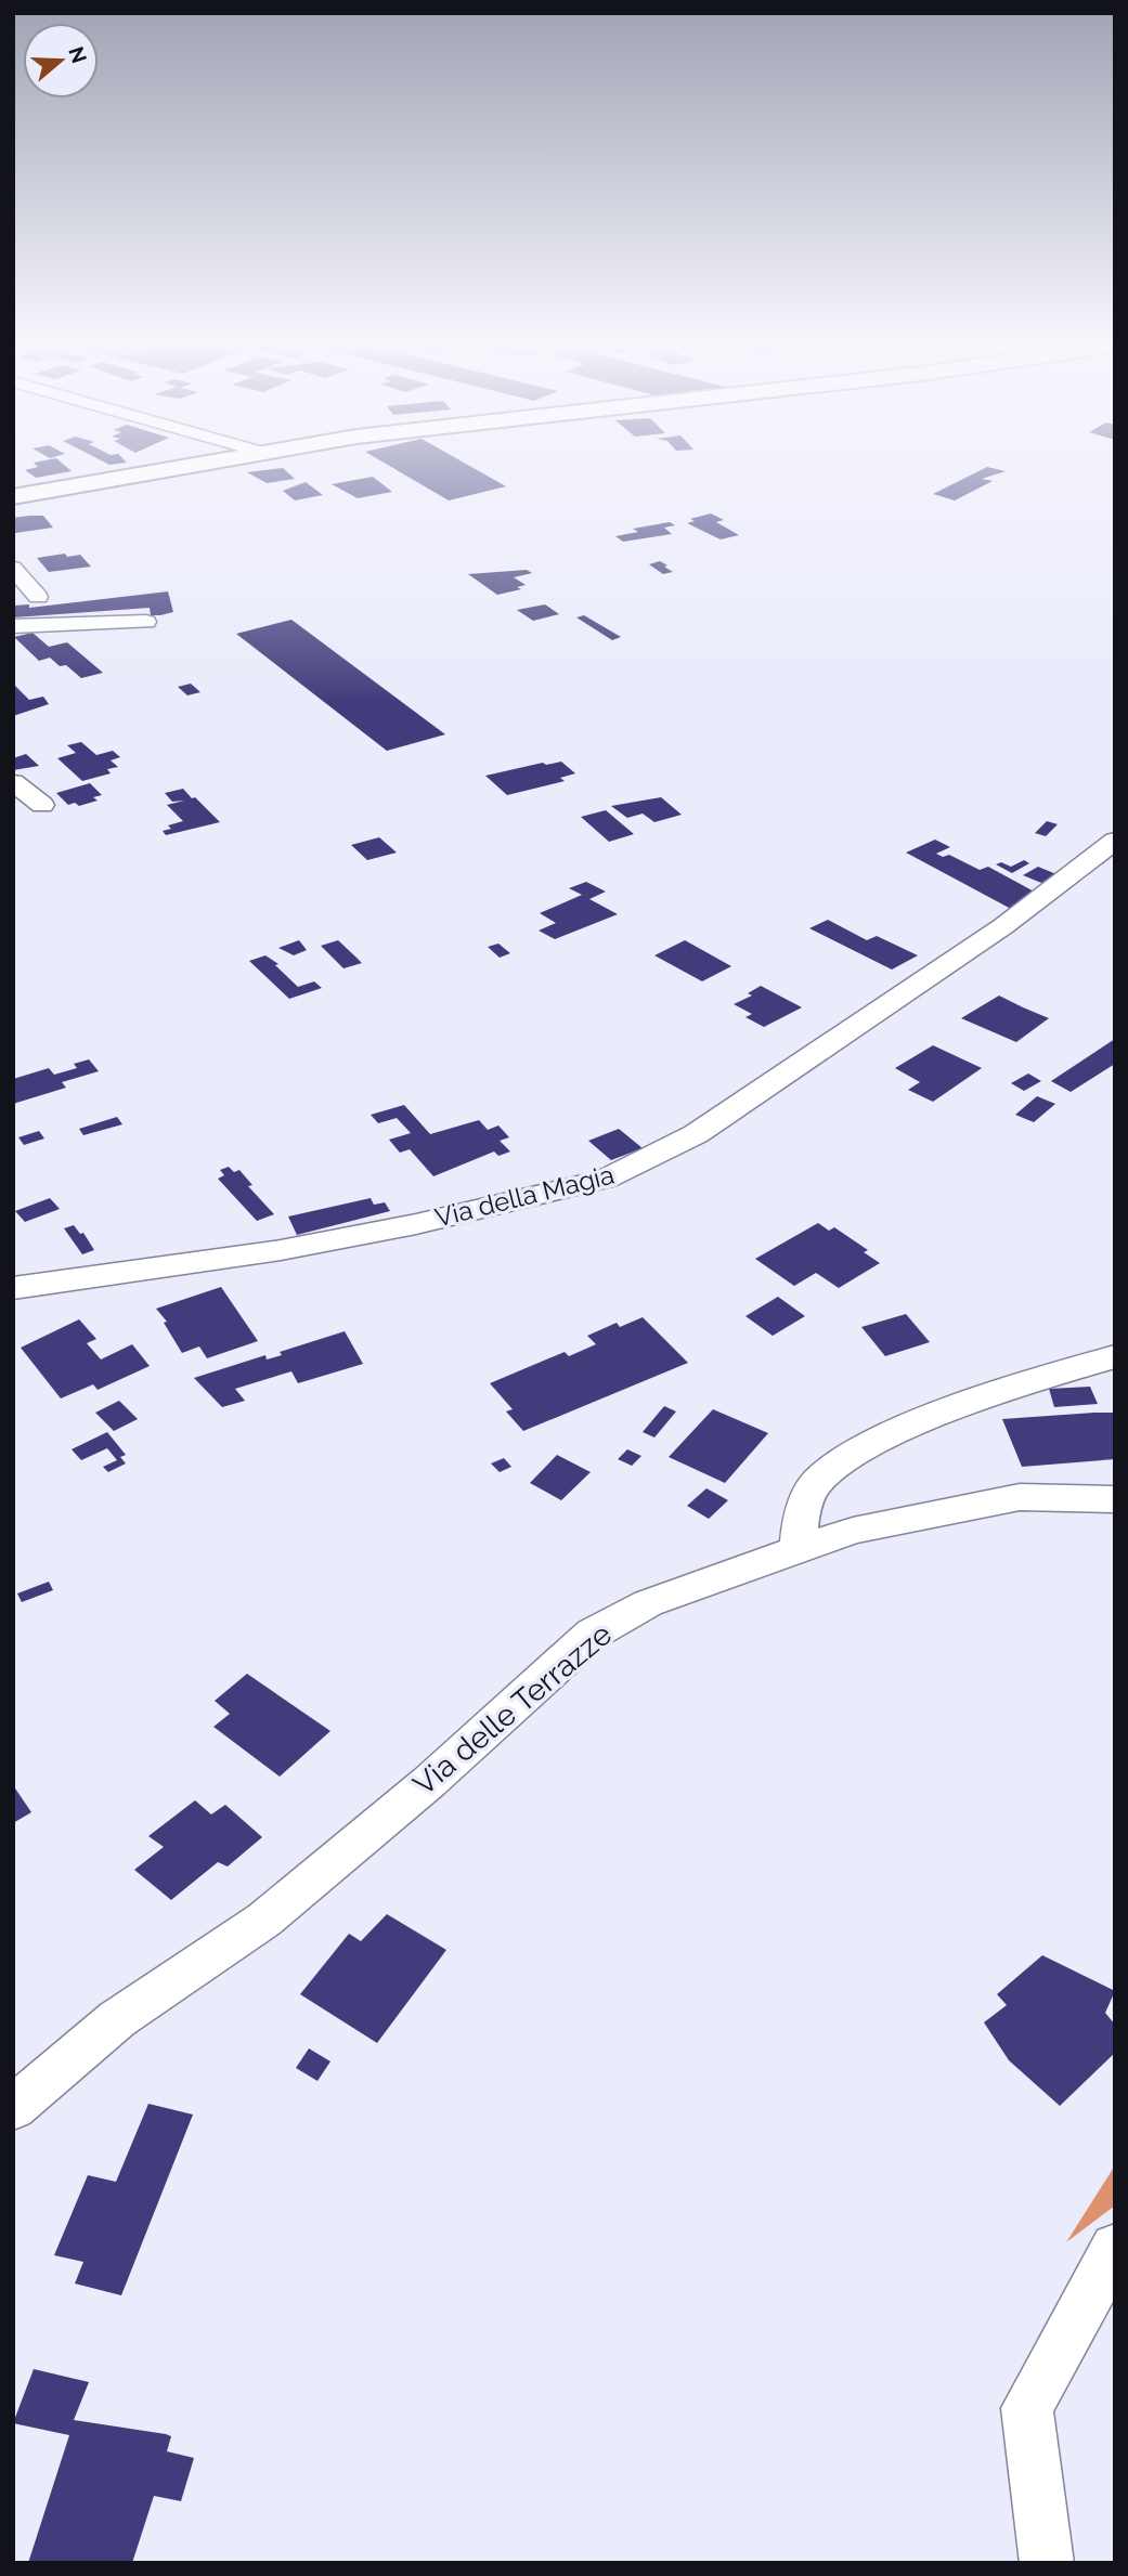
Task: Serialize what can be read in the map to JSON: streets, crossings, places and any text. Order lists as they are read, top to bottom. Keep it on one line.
{"streets":{"street":["Via della Magia","Via delle Terrazze"]},"north":"right"}
